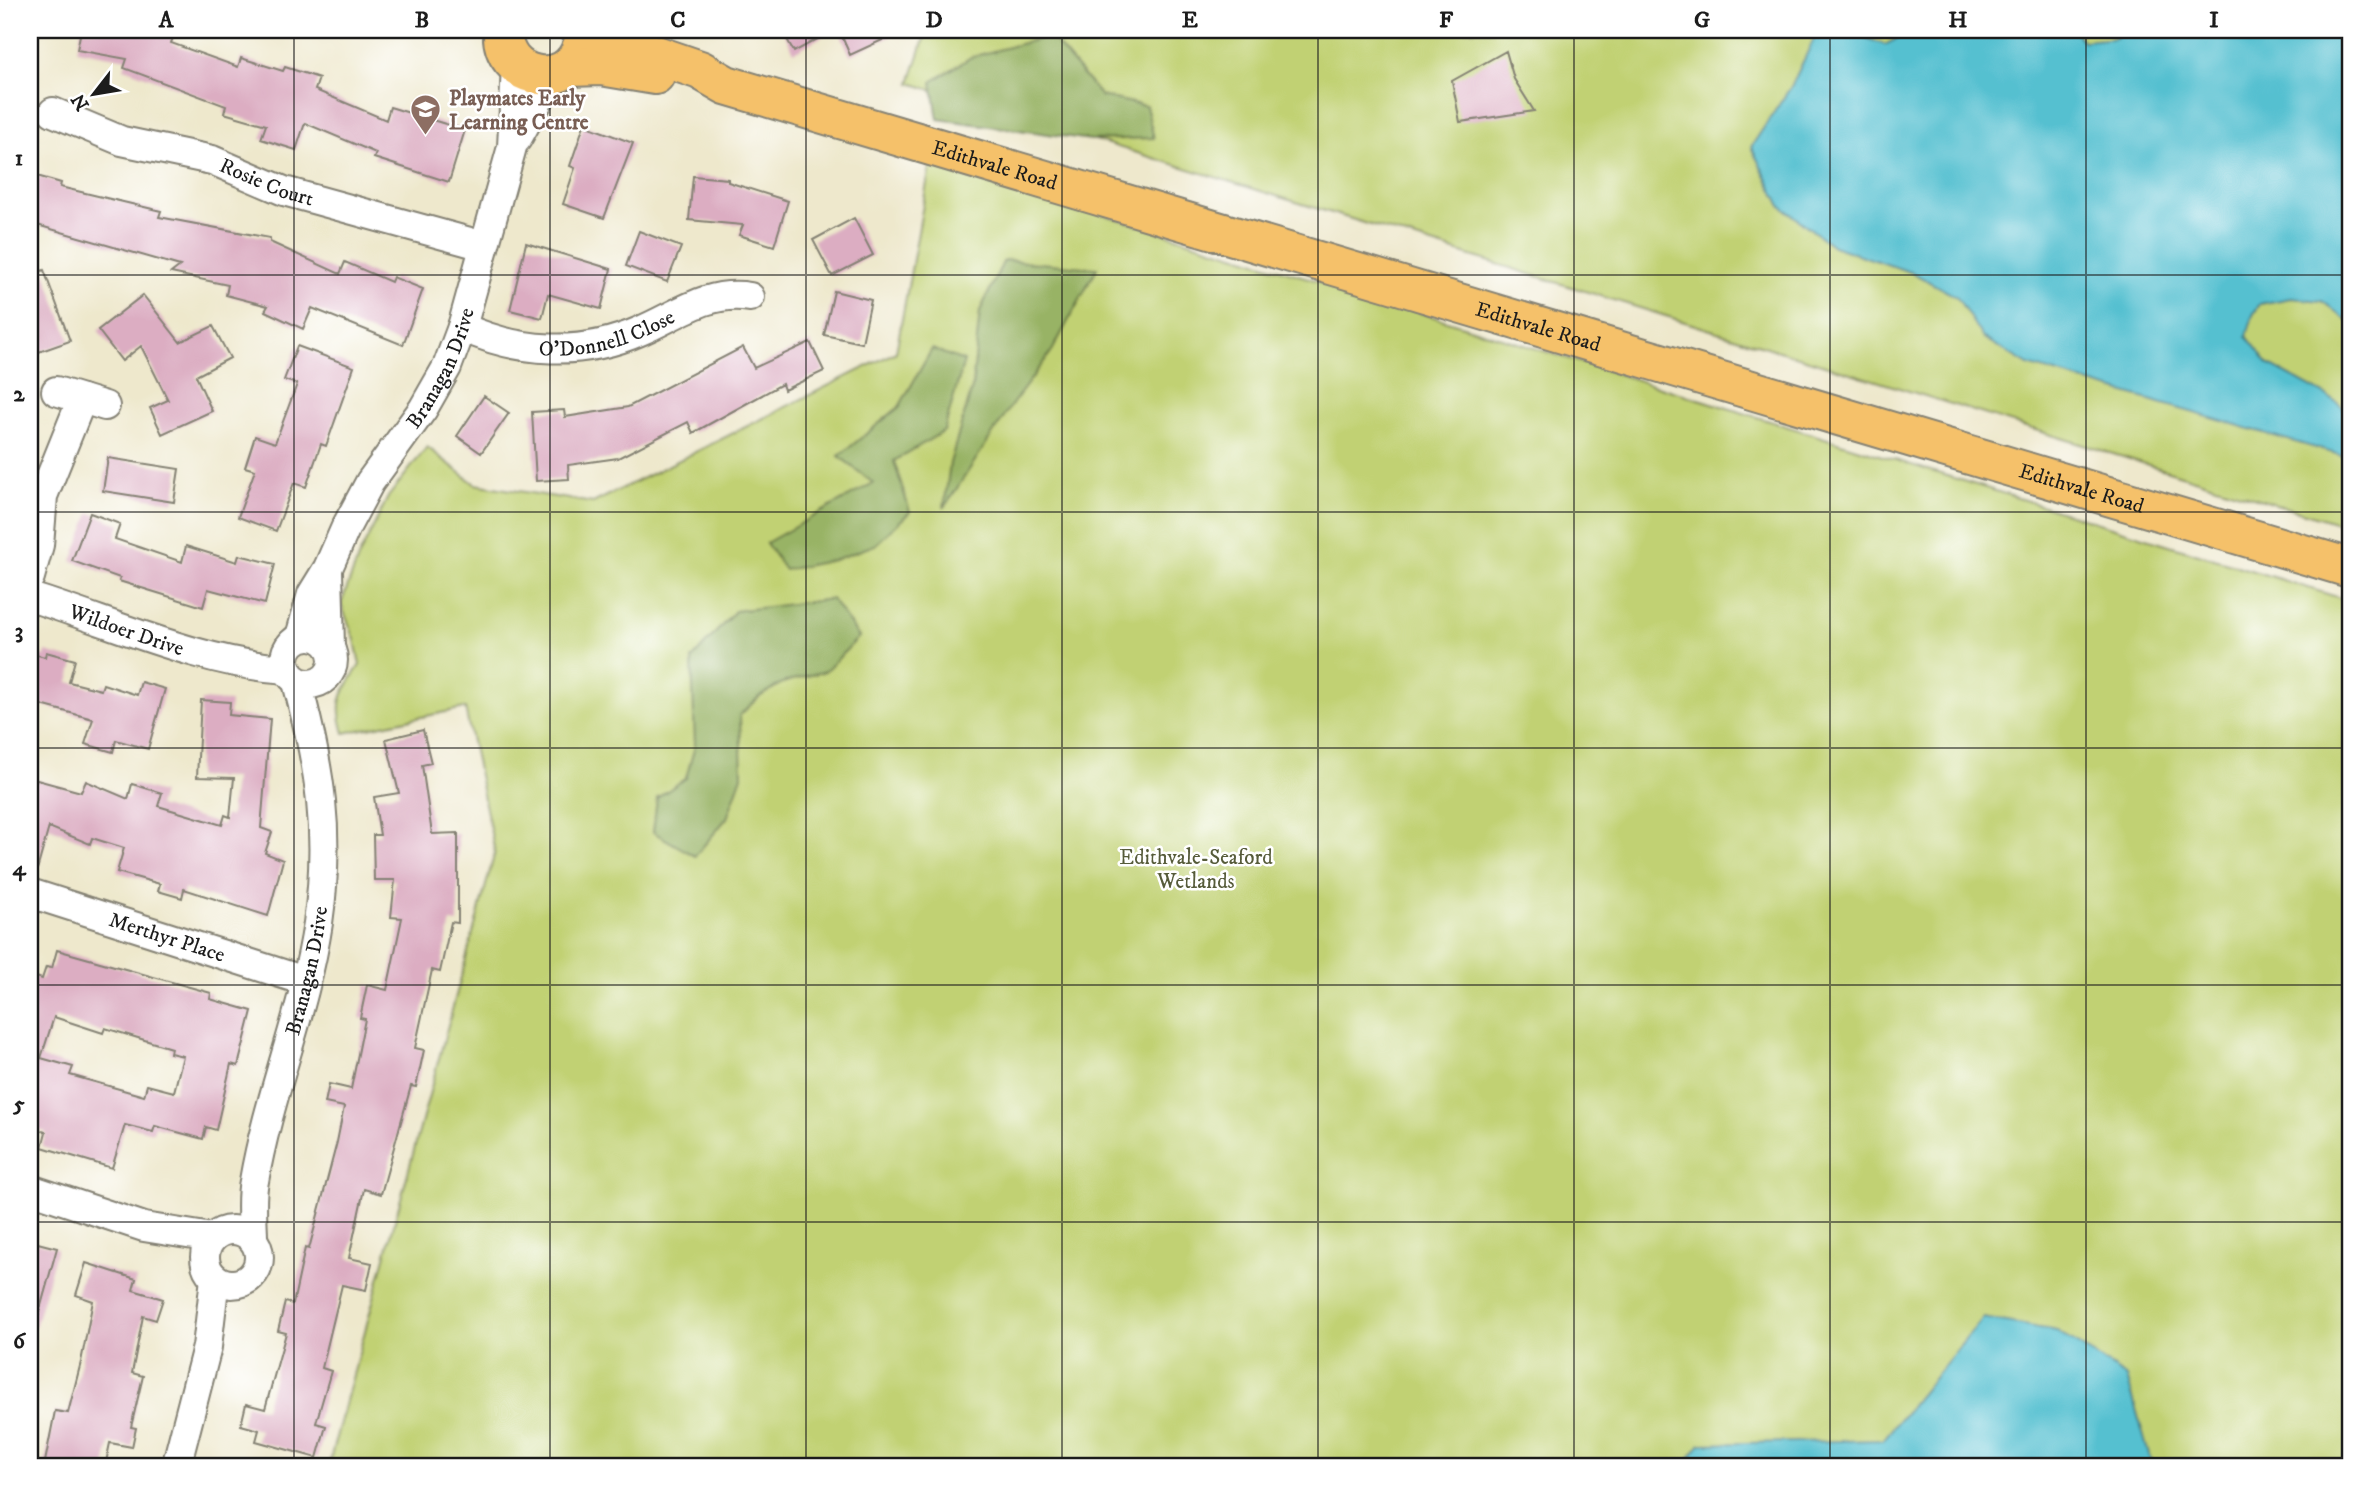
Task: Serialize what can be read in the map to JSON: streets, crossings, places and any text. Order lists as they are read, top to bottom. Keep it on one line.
{"streets":{"highway":["Edithvale Road"],"street":["Rosie Court","O'Donnell Close","Branagan Drive","Wildoer Drive","Merthyr Place"]},"crossings":[["Edithvale Road","Branagan Drive"],["Rosie Court","Branagan Drive"],["O'Donnell Close","Branagan Drive"],["Branagan Drive","Wildoer Drive"],["Branagan Drive","Merthyr Place"]],"parks":["Edithvale-Seaford Wetlands"],"places":{"school or university":["Playmates Early Learning Centre"]},"north":"bottom left","grid":{"columns":["A","B","C","D","E","F","G","H","I"],"rows":["1","2","3","4","5","6"]}}
